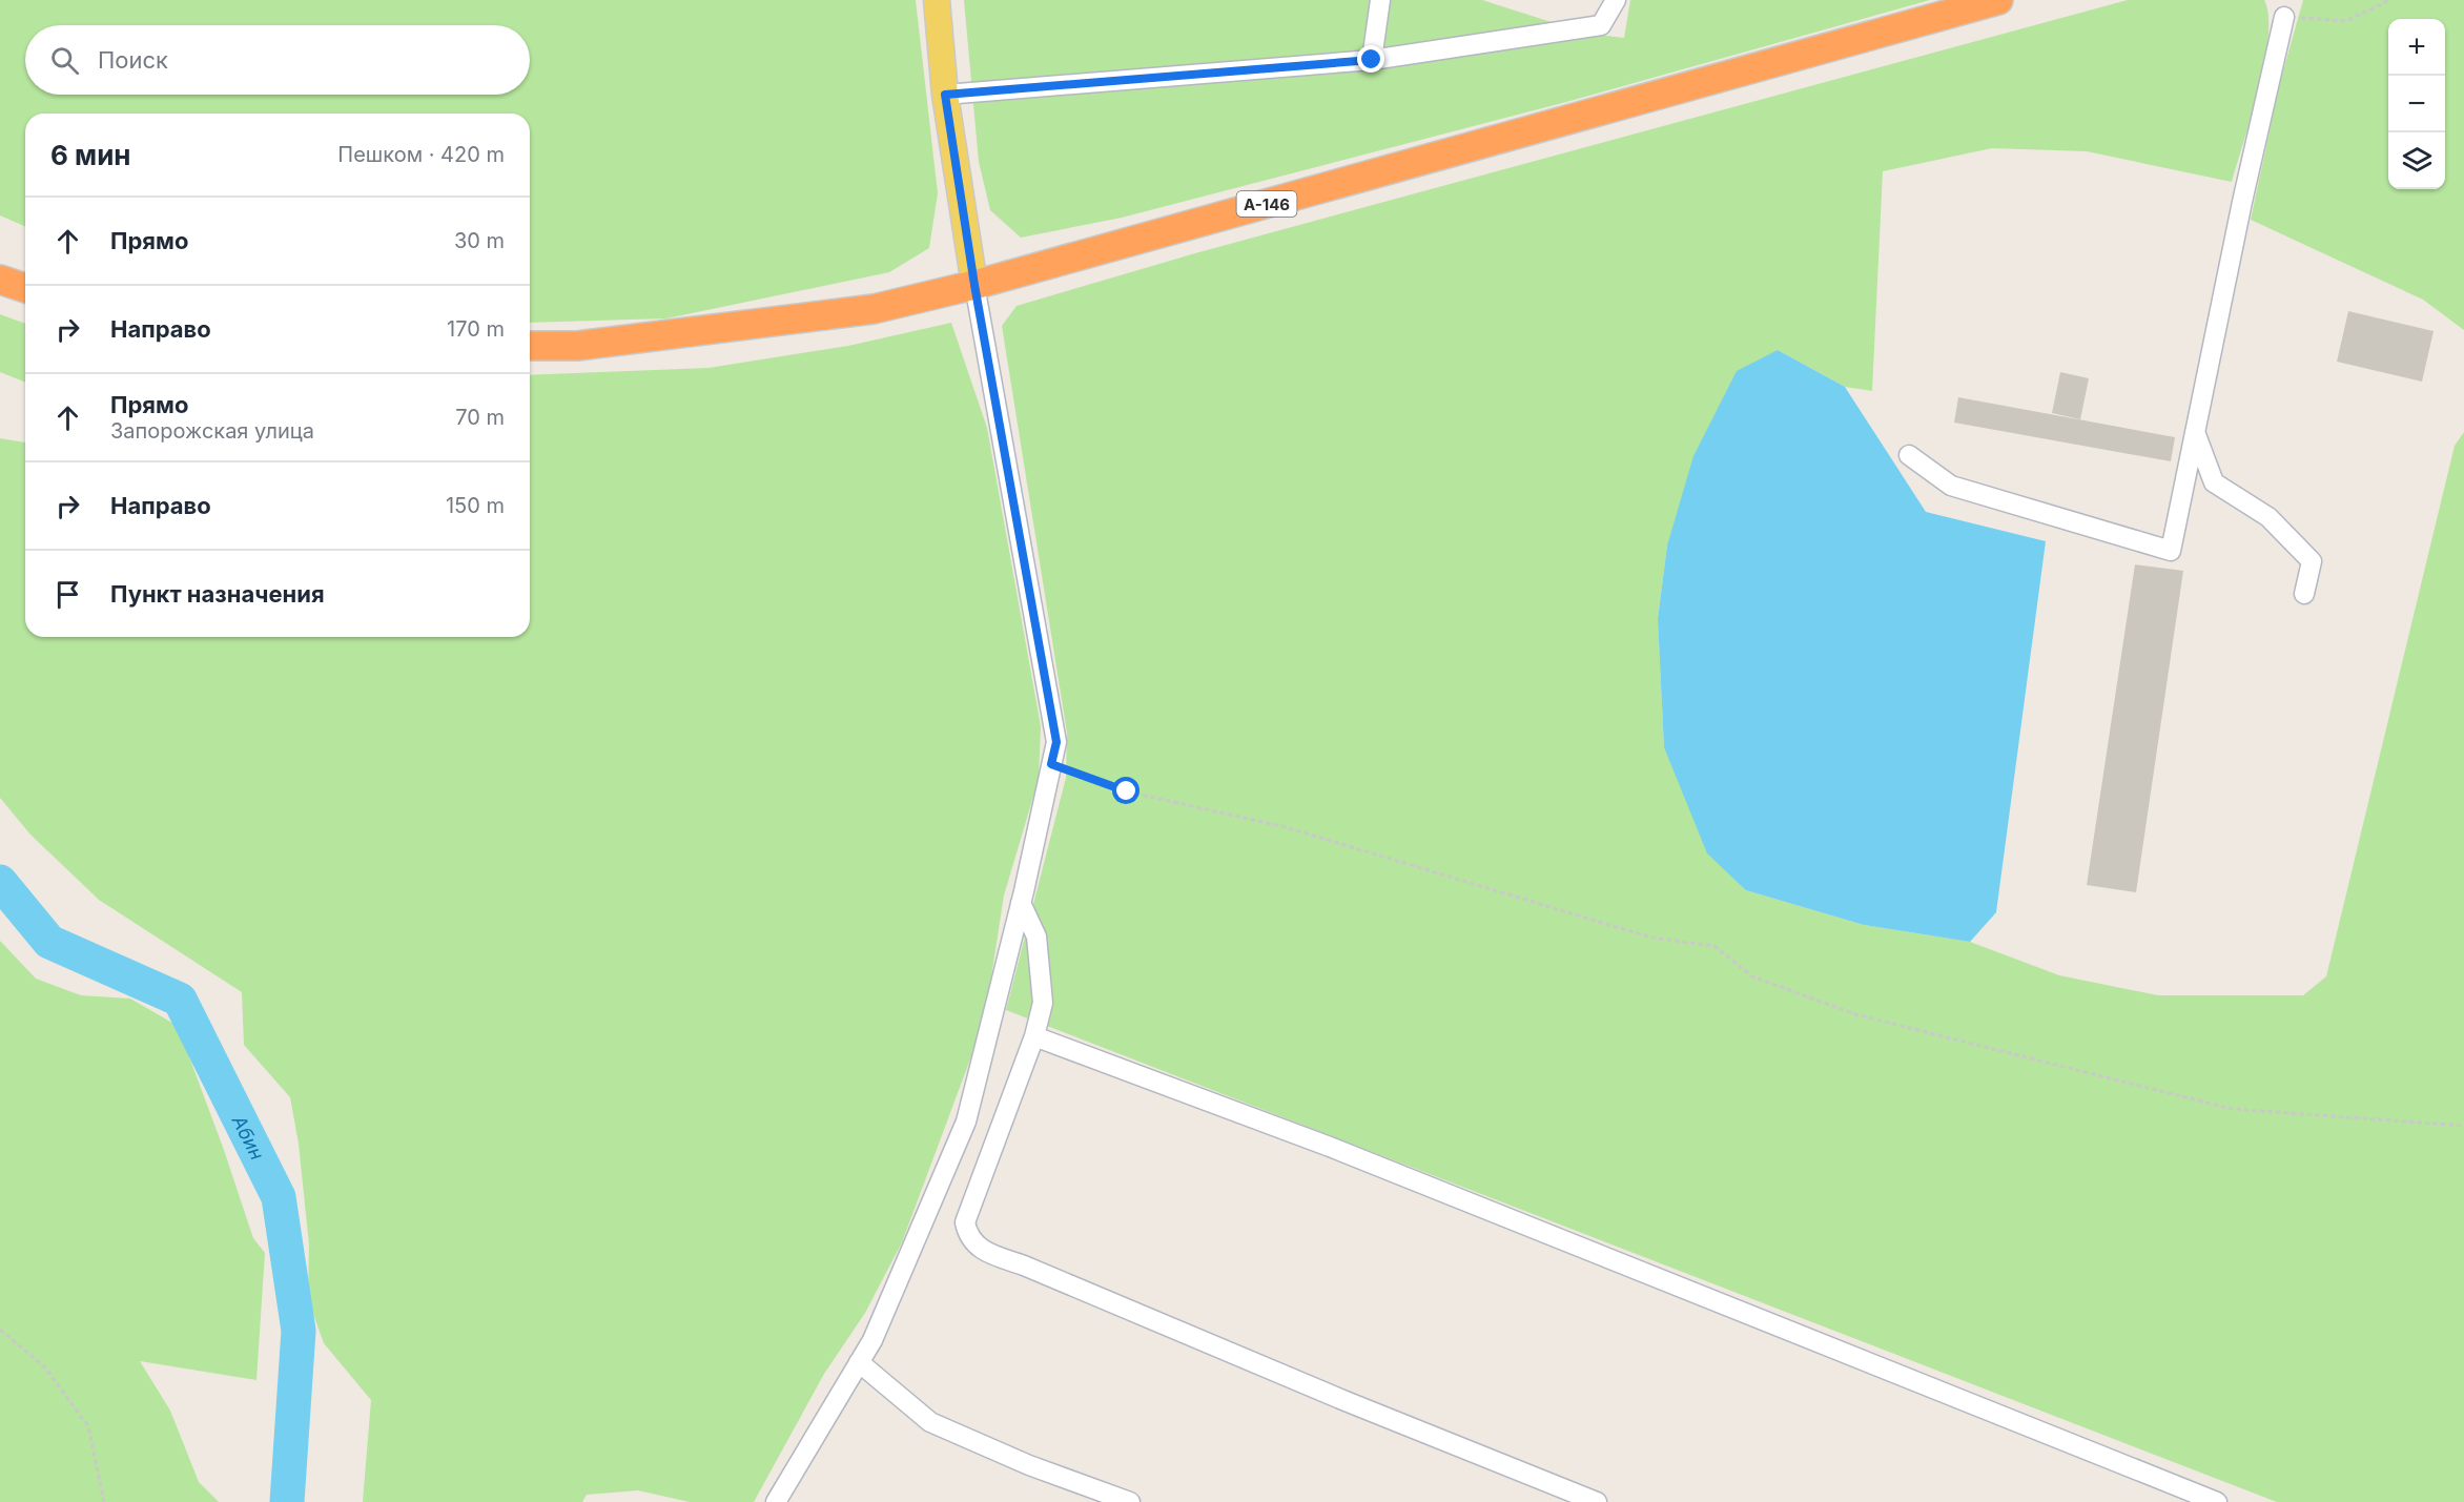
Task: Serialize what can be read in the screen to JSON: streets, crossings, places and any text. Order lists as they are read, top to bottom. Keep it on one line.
{"streets":{"highway":["А-146"]},"water":["Абин"],"page":{"map_buttons":["+","−"],"search":"Поиск","heading":["6 мин","Пешком · 420 m"],"list":[["Прямо","30 m"],["Направо","170 m"],["Прямо","Запорожская улица","70 m"],["Направо","150 m"],"Пункт назначения"]}}
